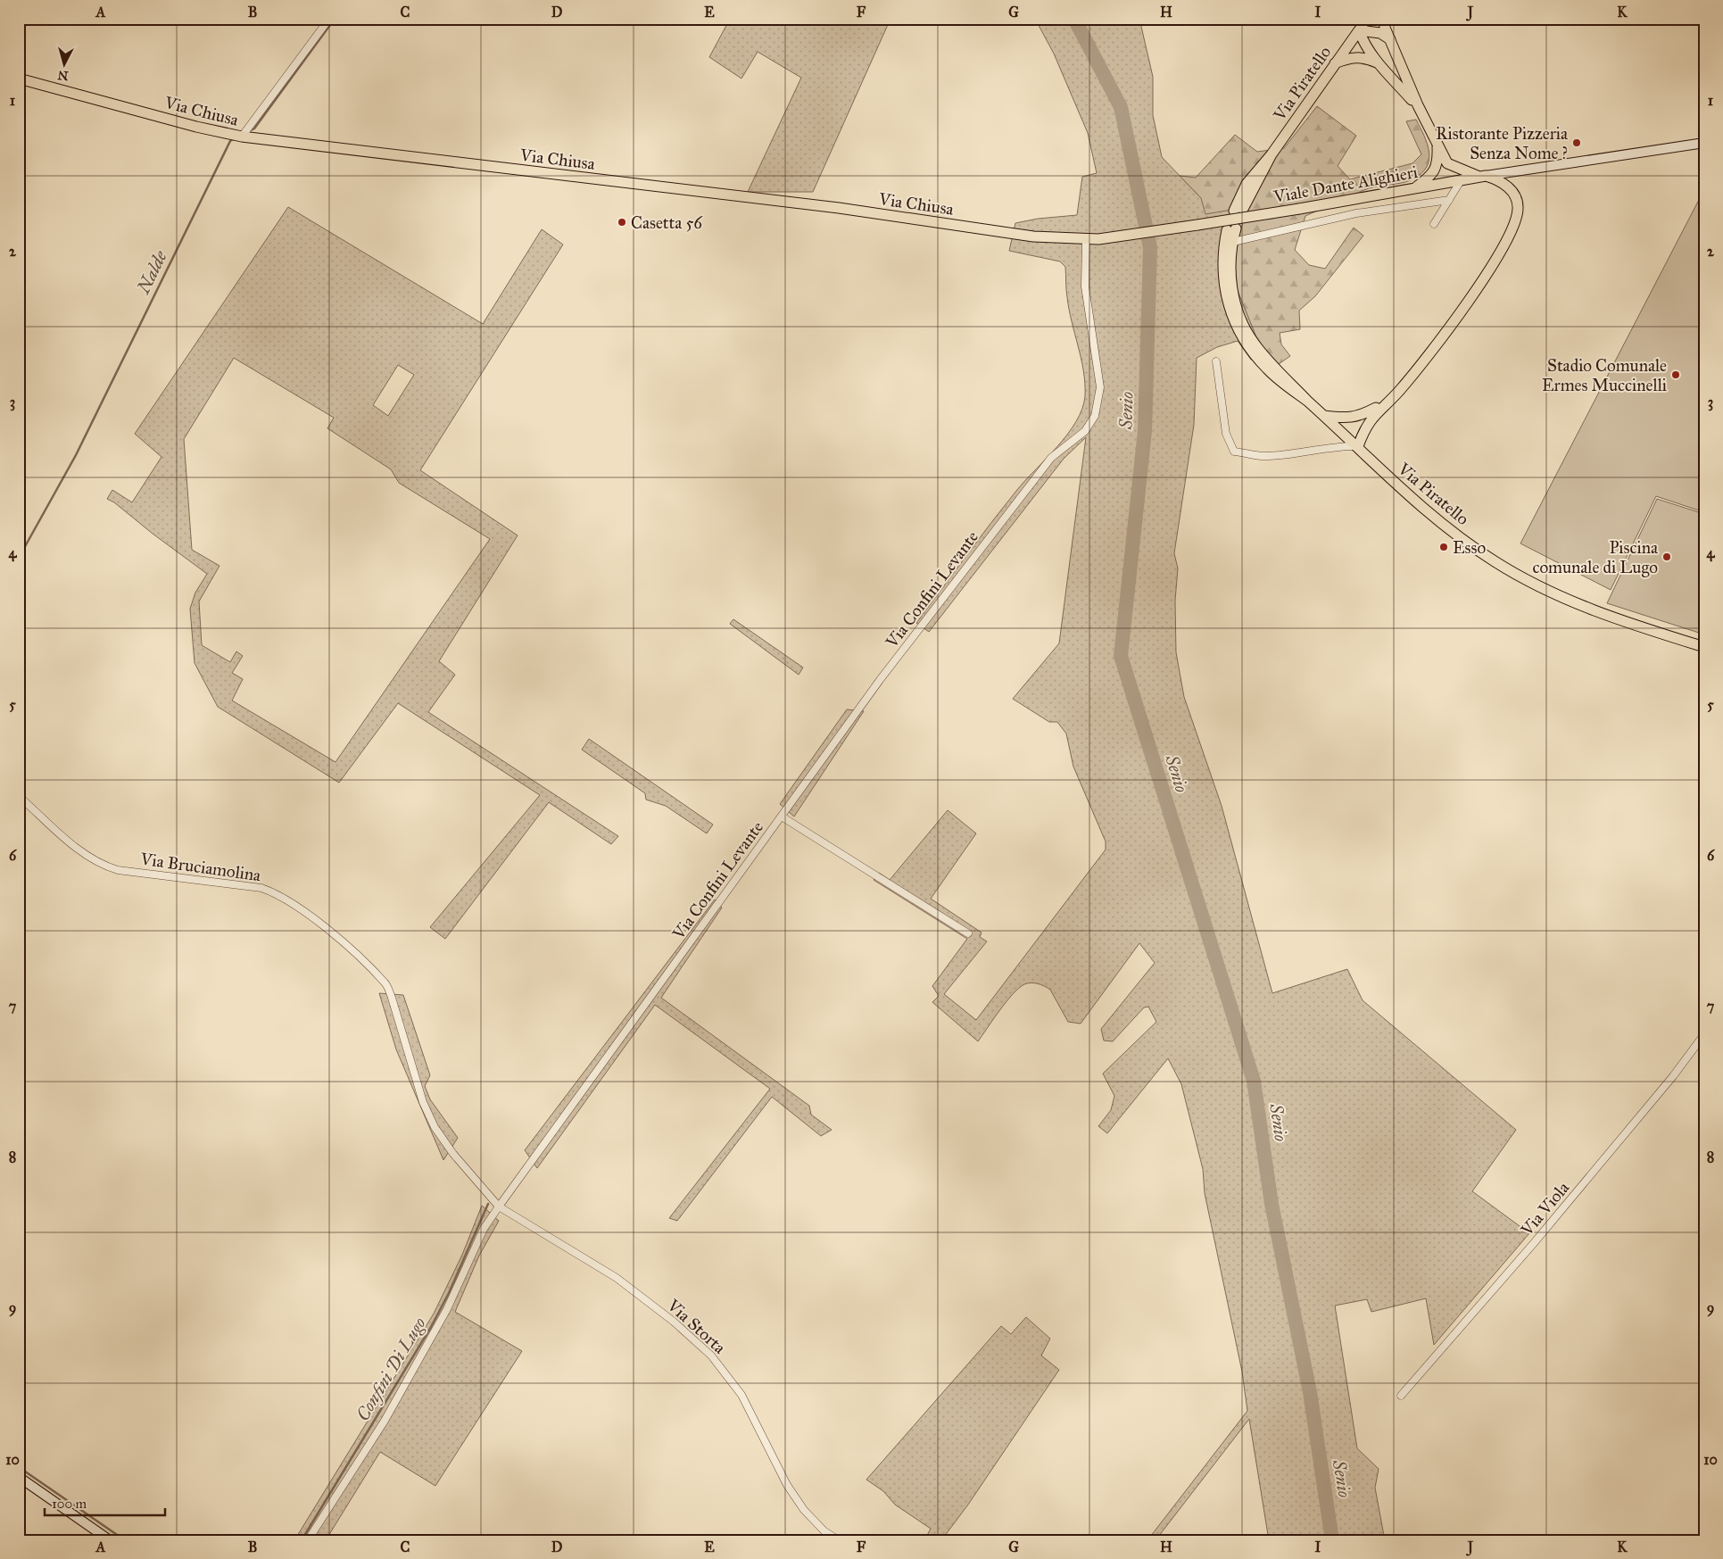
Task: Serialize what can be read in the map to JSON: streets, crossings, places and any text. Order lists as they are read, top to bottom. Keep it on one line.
{"streets":{"main road":["Via Piratello","Via Chiusa","Viale Dante Alighieri"],"street":["Via Confini Levante","Via Bruciamolina","Via Viola","Via Storta"]},"crossings":[["Via Chiusa","Viale Dante Alighieri"],["Via Chiusa","Via Confini Levante"],["Via Confini Levante","Via Bruciamolina"],["Via Confini Levante","Via Storta"],["Via Bruciamolina","Via Storta"]],"water":["Nalde","Senio","Confini Di Lugo"],"places":["Ristorante Pizzeria Senza Nome ?","Casetta 56","Stadio Comunale Ermes Muccinelli","Esso","Piscina comunale di Lugo"],"scale_bar":"100 m","north":"bottom","grid":{"columns":["A","B","C","D","E","F","G","H","I","J","K"],"rows":["1","2","3","4","5","6","7","8","9","10"]}}
